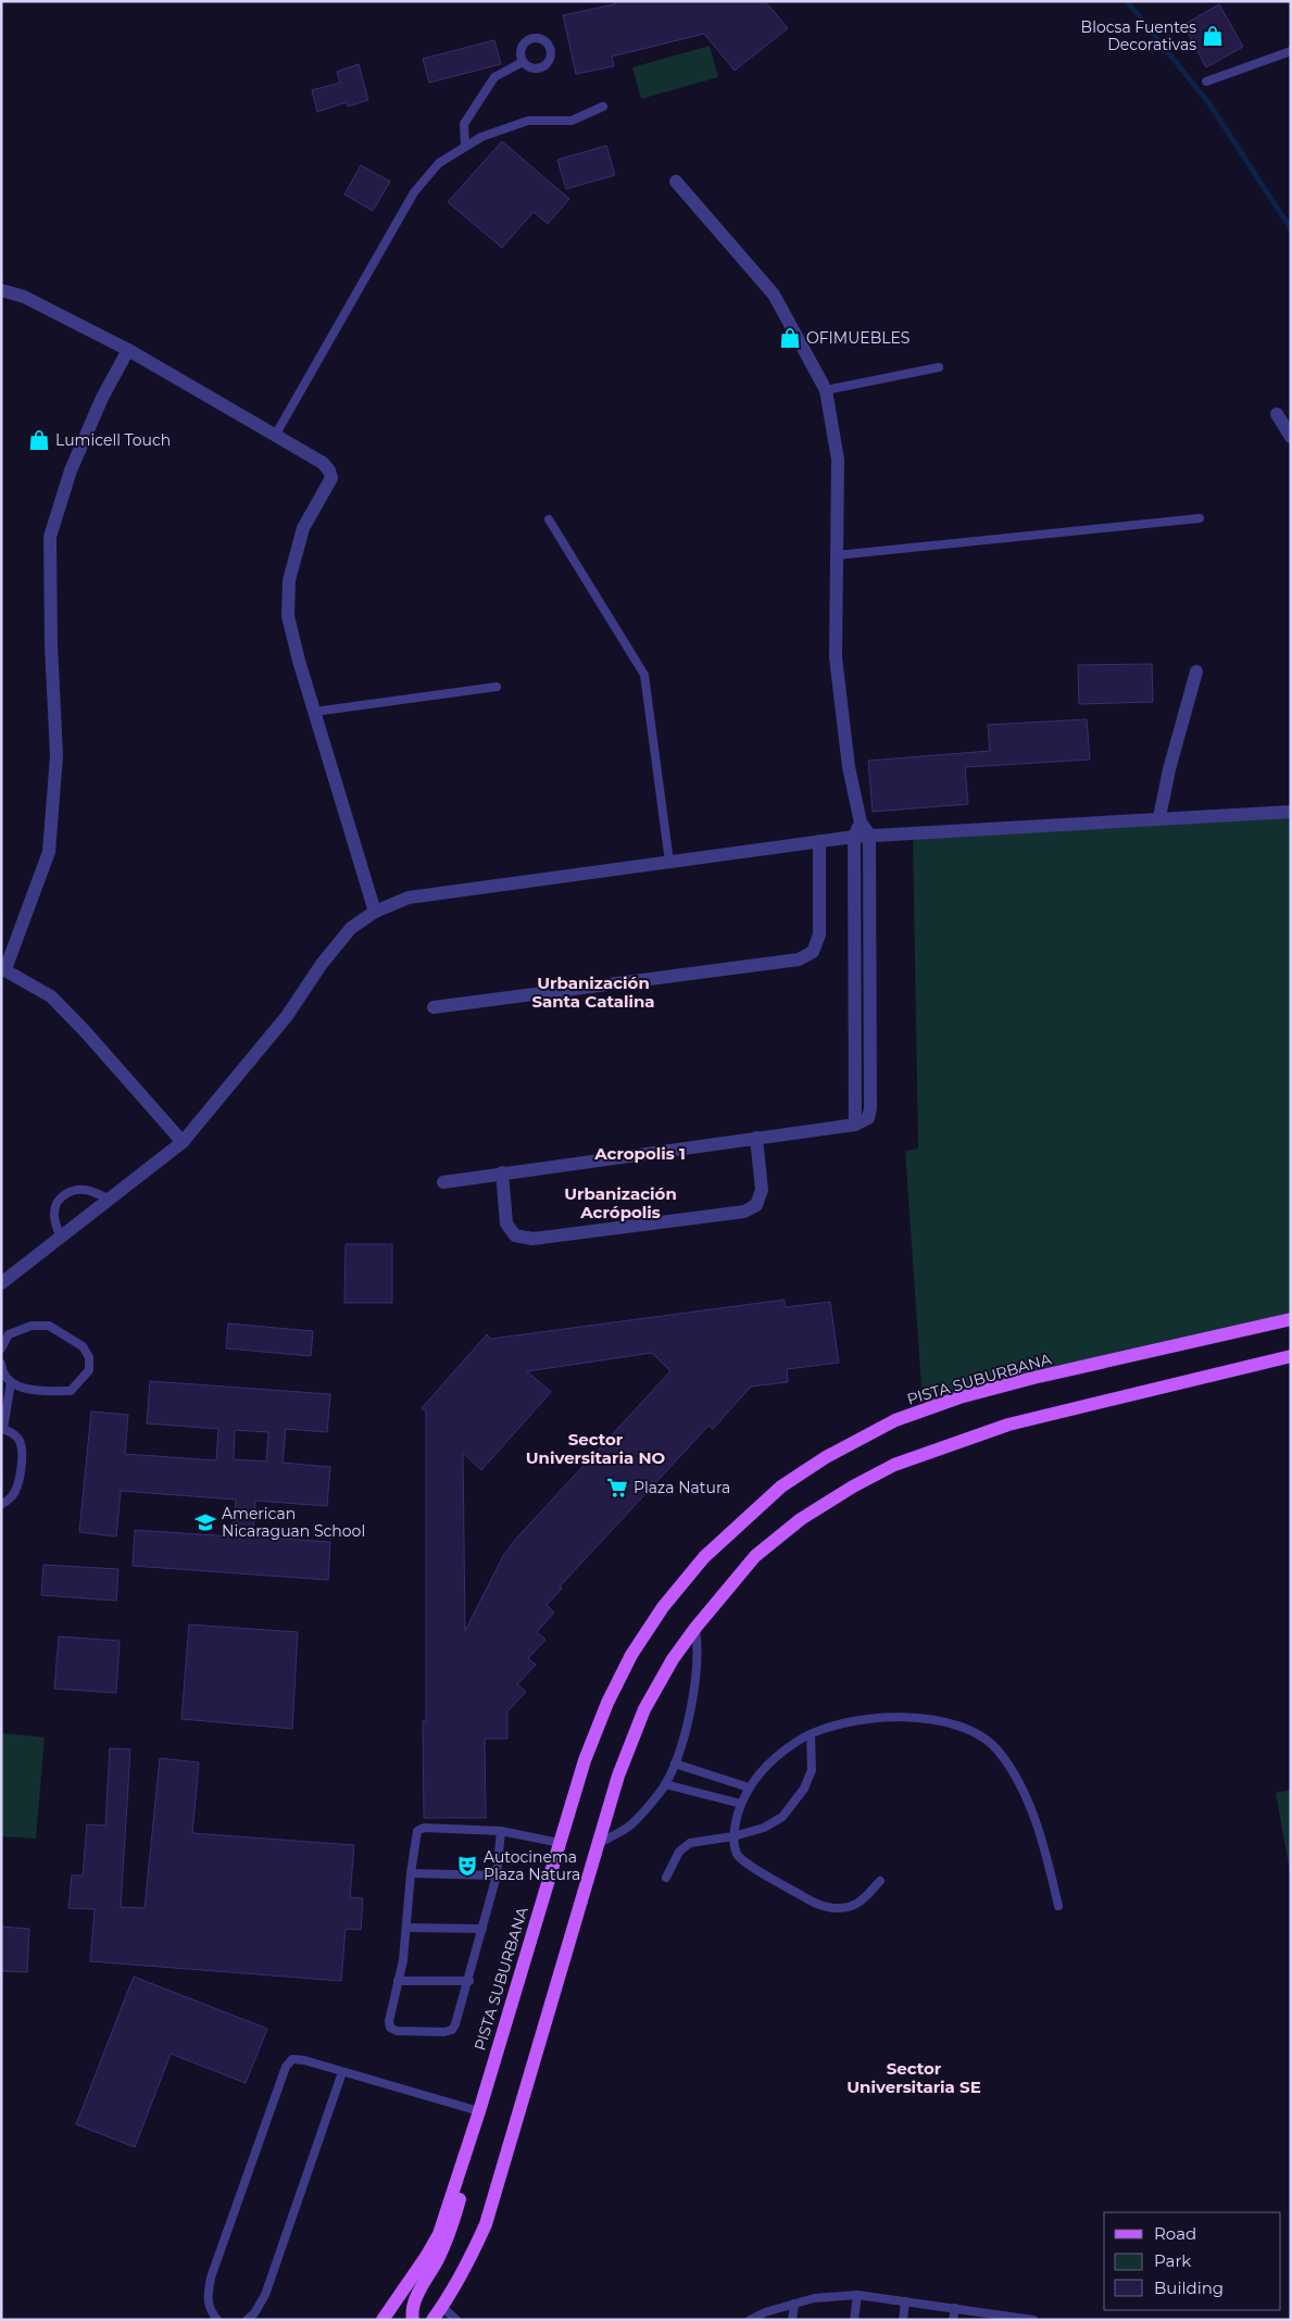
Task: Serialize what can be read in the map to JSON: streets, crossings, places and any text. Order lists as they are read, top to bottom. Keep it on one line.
{"streets":{"main road":["PISTA SUBURBANA"]},"districts":["Urbanización Santa Catalina","Acropolis 1","Urbanización Acrópolis","Sector Universitaria NO","Sector Universitaria SE"],"places":{"shop":["Blocsa Fuentes Decorativas","OFIMUEBLES","Lumicell Touch"],"supermarket":["Plaza Natura"],"school or university":["American Nicaraguan School"],"theatre":["Autocinema Plaza Natura"]},"legend":["Road","Park","Building"]}
